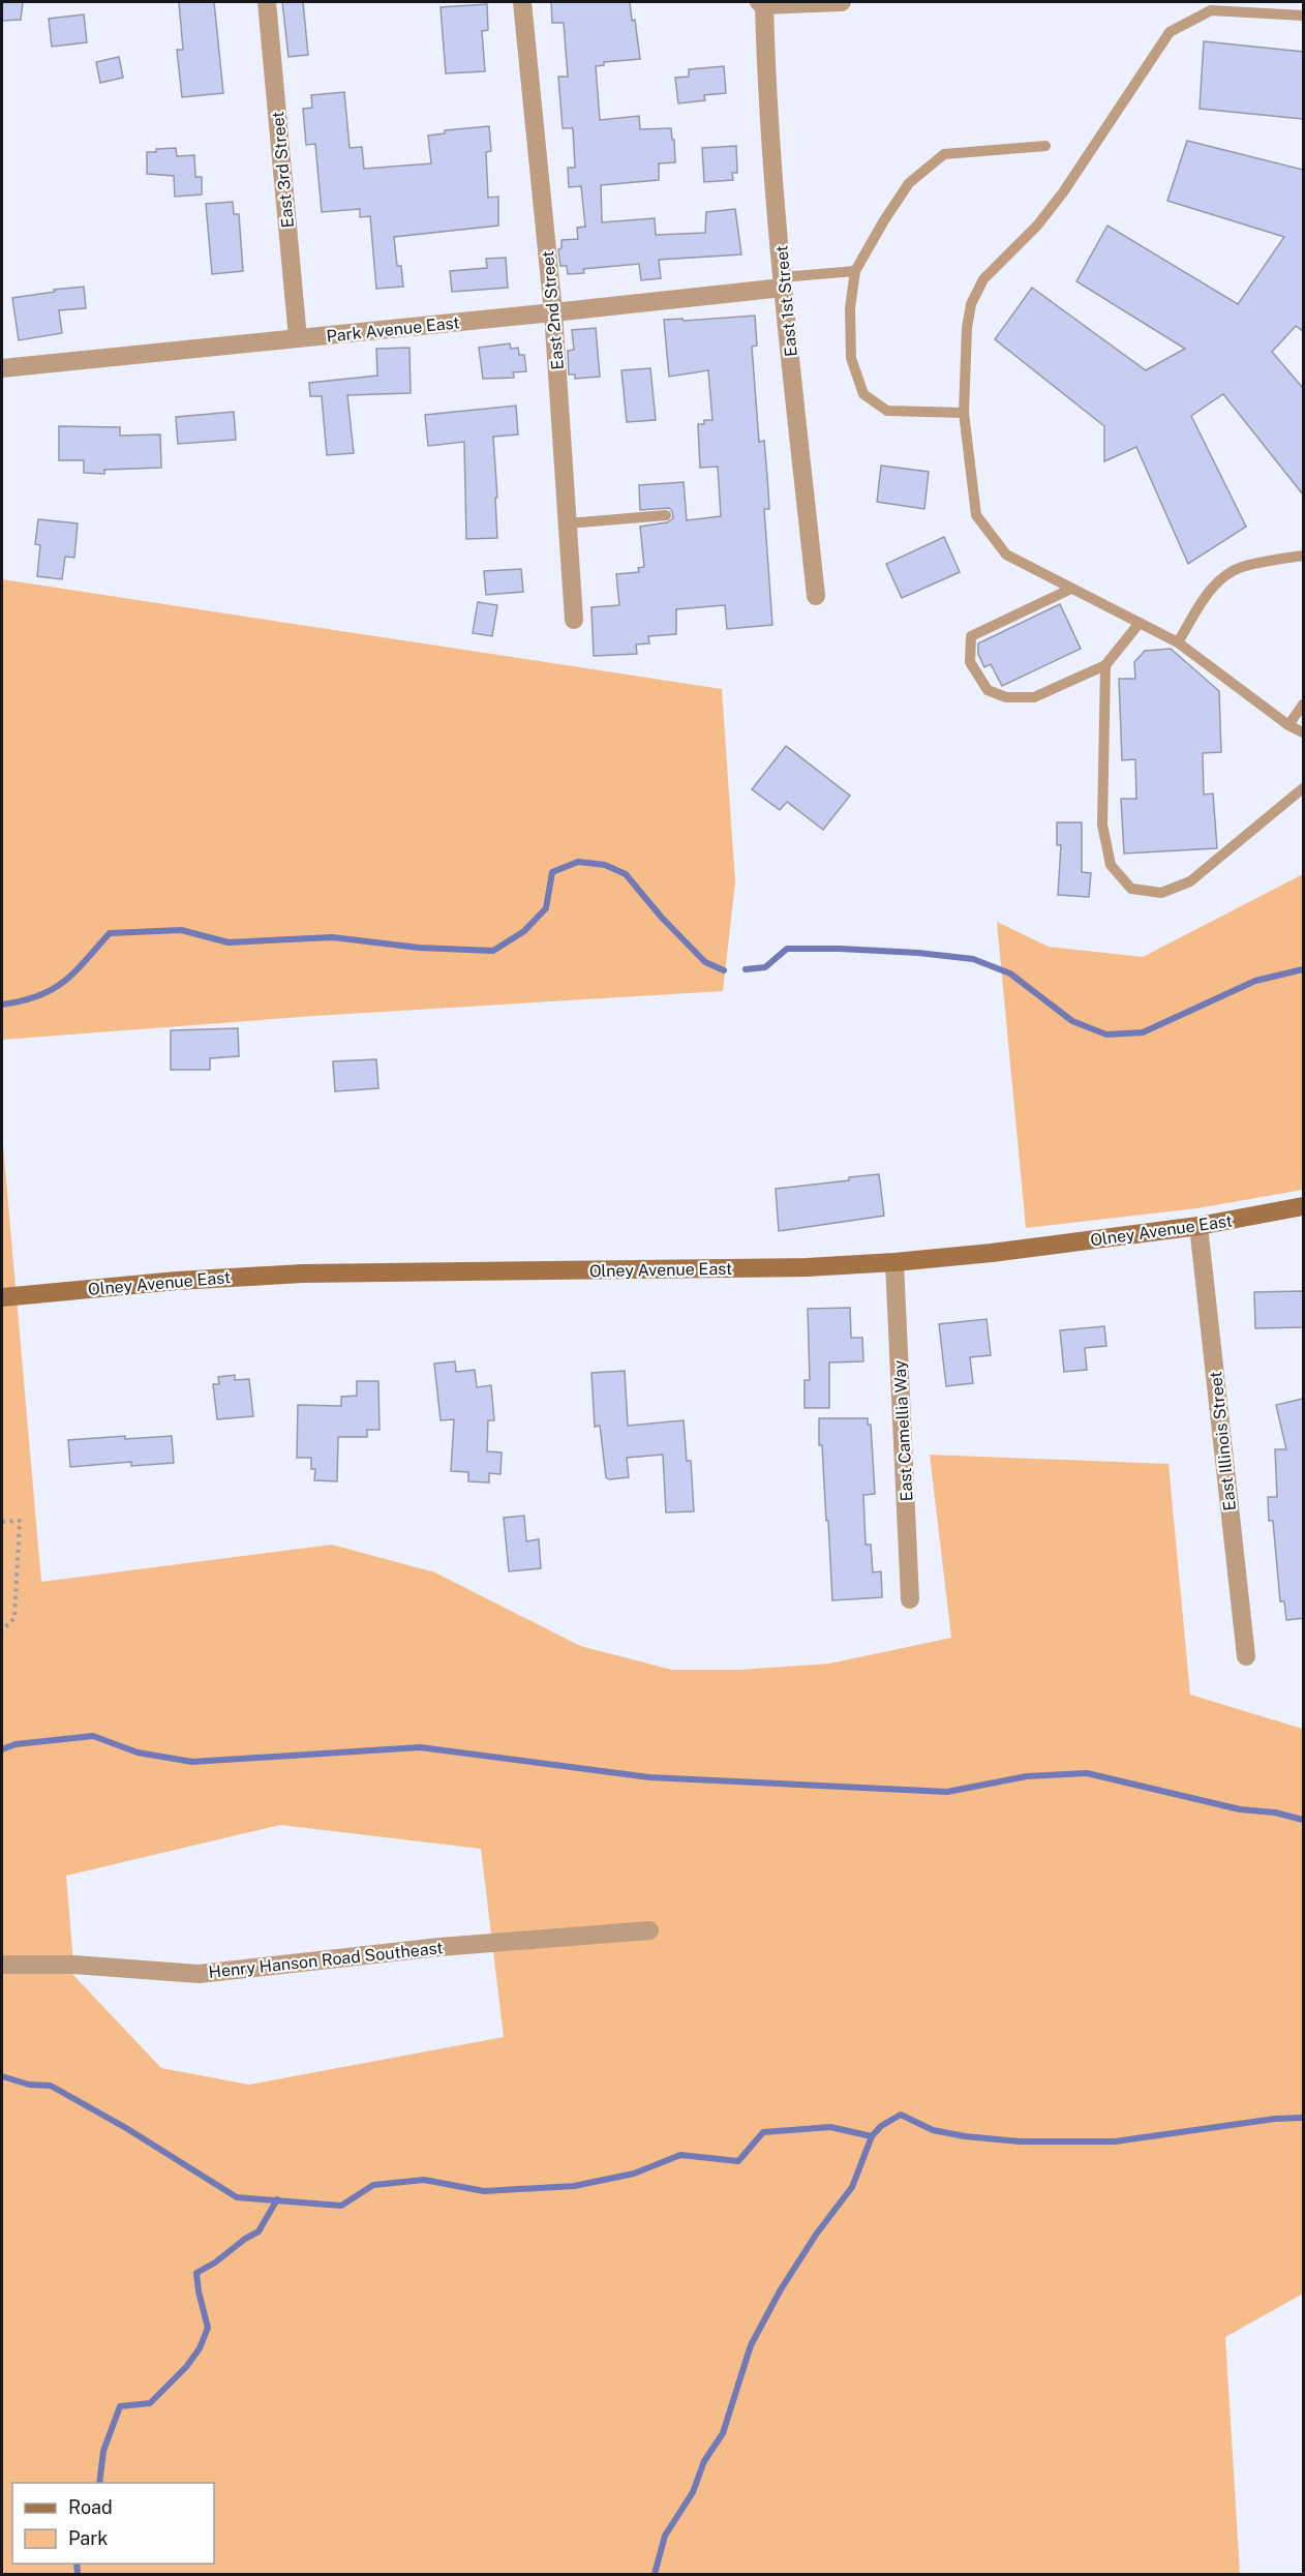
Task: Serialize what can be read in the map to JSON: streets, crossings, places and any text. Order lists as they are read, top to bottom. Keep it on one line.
{"streets":{"main road":["Olney Avenue East"],"street":["East 3rd Street","East 1st Street","East 2nd Street","Park Avenue East","East Camellia Way","East Illinois Street","Henry Hanson Road Southeast"]},"crossings":[["East 3rd Street","Park Avenue East"],["East 1st Street","Park Avenue East"],["East 2nd Street","Park Avenue East"],["Olney Avenue East","East Camellia Way"],["Olney Avenue East","East Illinois Street"]],"legend":["Road","Park"]}
